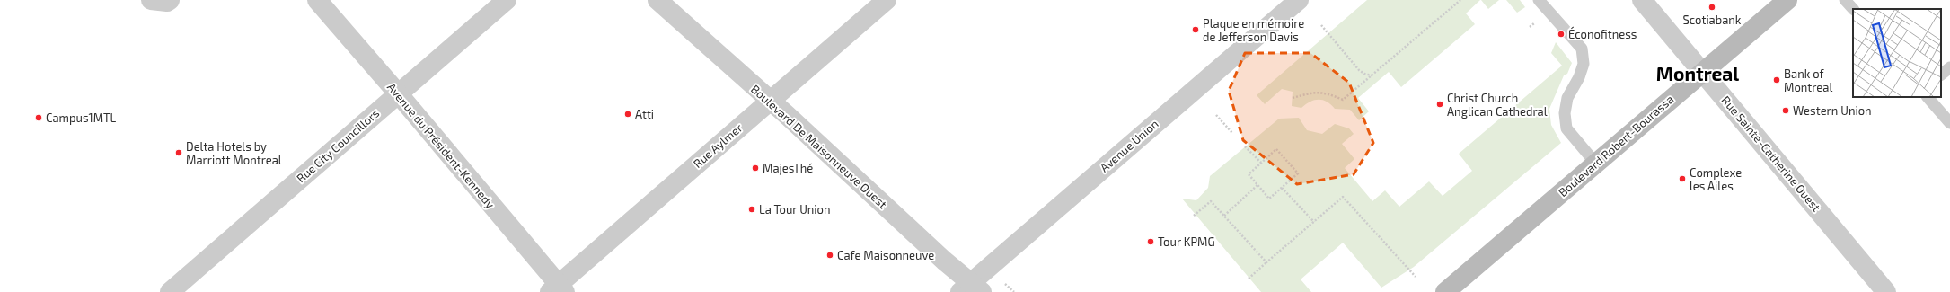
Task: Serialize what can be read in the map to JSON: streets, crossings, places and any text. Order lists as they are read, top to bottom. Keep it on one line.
{"streets":{"main road":["Boulevard Robert-Bourassa"],"street":["Rue City Councillors","Avenue du Président-Kennedy","Rue Aylmer","Avenue Union","Boulevard De Maisonneuve Ouest","Rue Sainte-Catherine Ouest"]},"crossings":[["Rue City Councillors","Avenue du Président-Kennedy"],["Avenue du Président-Kennedy","Rue Aylmer"],["Rue Aylmer","Boulevard De Maisonneuve Ouest"],["Avenue Union","Boulevard De Maisonneuve Ouest"],["Boulevard Robert-Bourassa","Rue Sainte-Catherine Ouest"]],"districts":["Montreal"],"places":["Scotiabank","Plaque en mémoire de Jefferson Davis","Éconofitness","Bank of Montreal","Christ Church Anglican Cathedral","Western Union","Atti","Campus1MTL","Delta Hotels by Marriott Montreal","MajesThé","Complexe les Ailes","La Tour Union","Tour KPMG","Cafe Maisonneuve"]}
